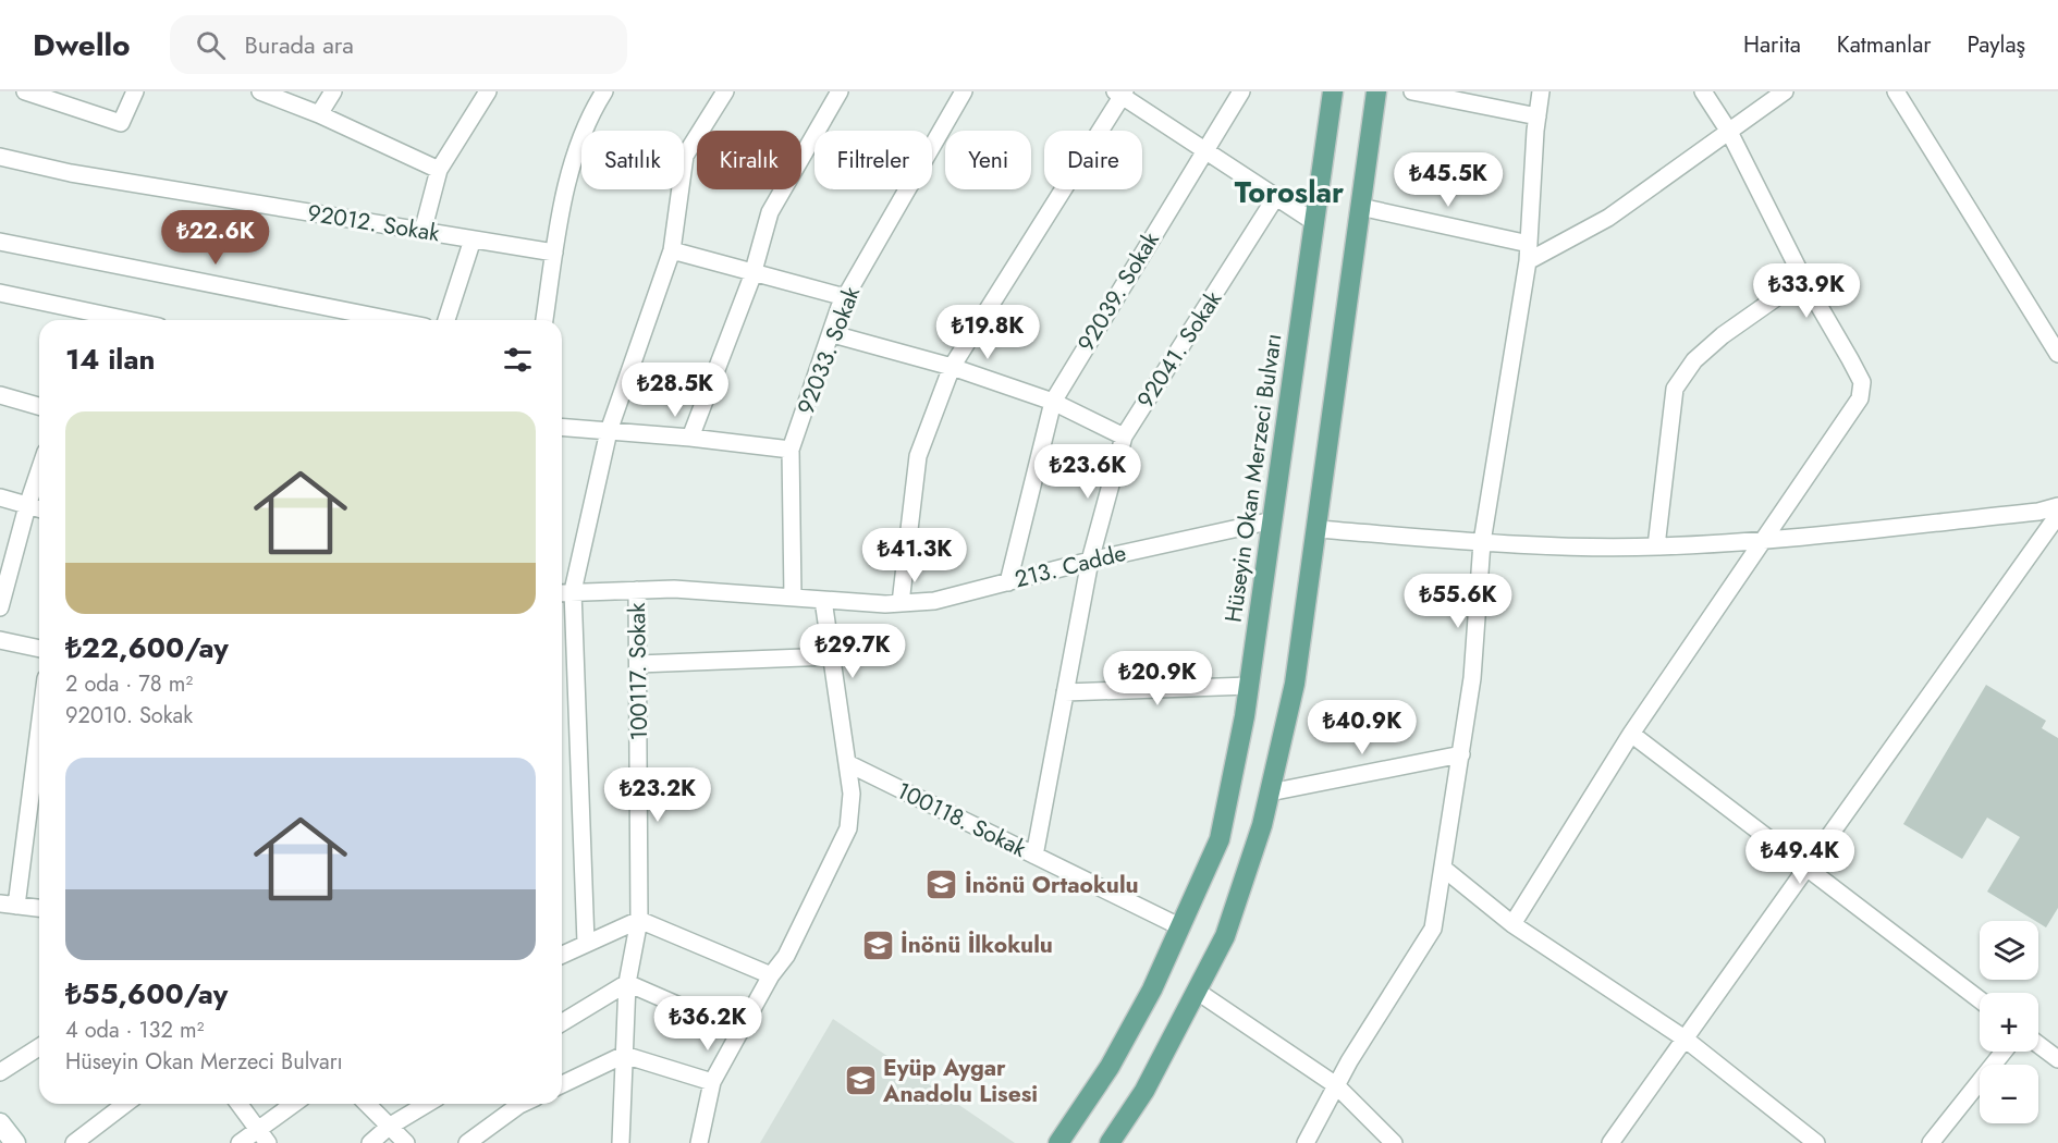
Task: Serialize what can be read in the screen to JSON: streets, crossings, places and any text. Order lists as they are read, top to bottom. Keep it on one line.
{"streets":{"main road":["Hüseyin Okan Merzeci Bulvarı"],"street":["92012. Sokak","92039. Sokak","92041. Sokak","92033. Sokak","213. Cadde","100117. Sokak","100118. Sokak"]},"crossings":[["92039. Sokak","213. Cadde"],["92041. Sokak","213. Cadde"],["92041. Sokak","100118. Sokak"],["92033. Sokak","213. Cadde"],["Hüseyin Okan Merzeci Bulvarı","213. Cadde"],["Hüseyin Okan Merzeci Bulvarı","100118. Sokak"],["213. Cadde","100117. Sokak"]],"districts":["Toroslar"],"places":{"school or university":["İnönü Ortaokulu","İnönü İlkokulu","Eyüp Aygar Anadolu Lisesi"]},"page":{"header":"Dwello","search":"Burada ara","nav":["Harita","Katmanlar","Paylaş"],"chip":["Satılık","Kiralık","Filtreler","Yeni","Daire"],"price":["₺45.5K","₺22.6K","₺33.9K","₺19.8K","₺28.5K","₺23.6K","₺41.3K","₺55.6K","₺29.7K","₺20.9K","₺40.9K","₺23.2K","₺49.4K","₺36.2K"],"heading":"14 ilan","list":[{"name":"₺22,600/ay","note":"2 oda · 78 m² · 92010. Sokak"},{"name":"₺55,600/ay","note":"4 oda · 132 m² · Hüseyin Okan Merzeci Bulvarı"}],"map_buttons":["+","−"]}}
